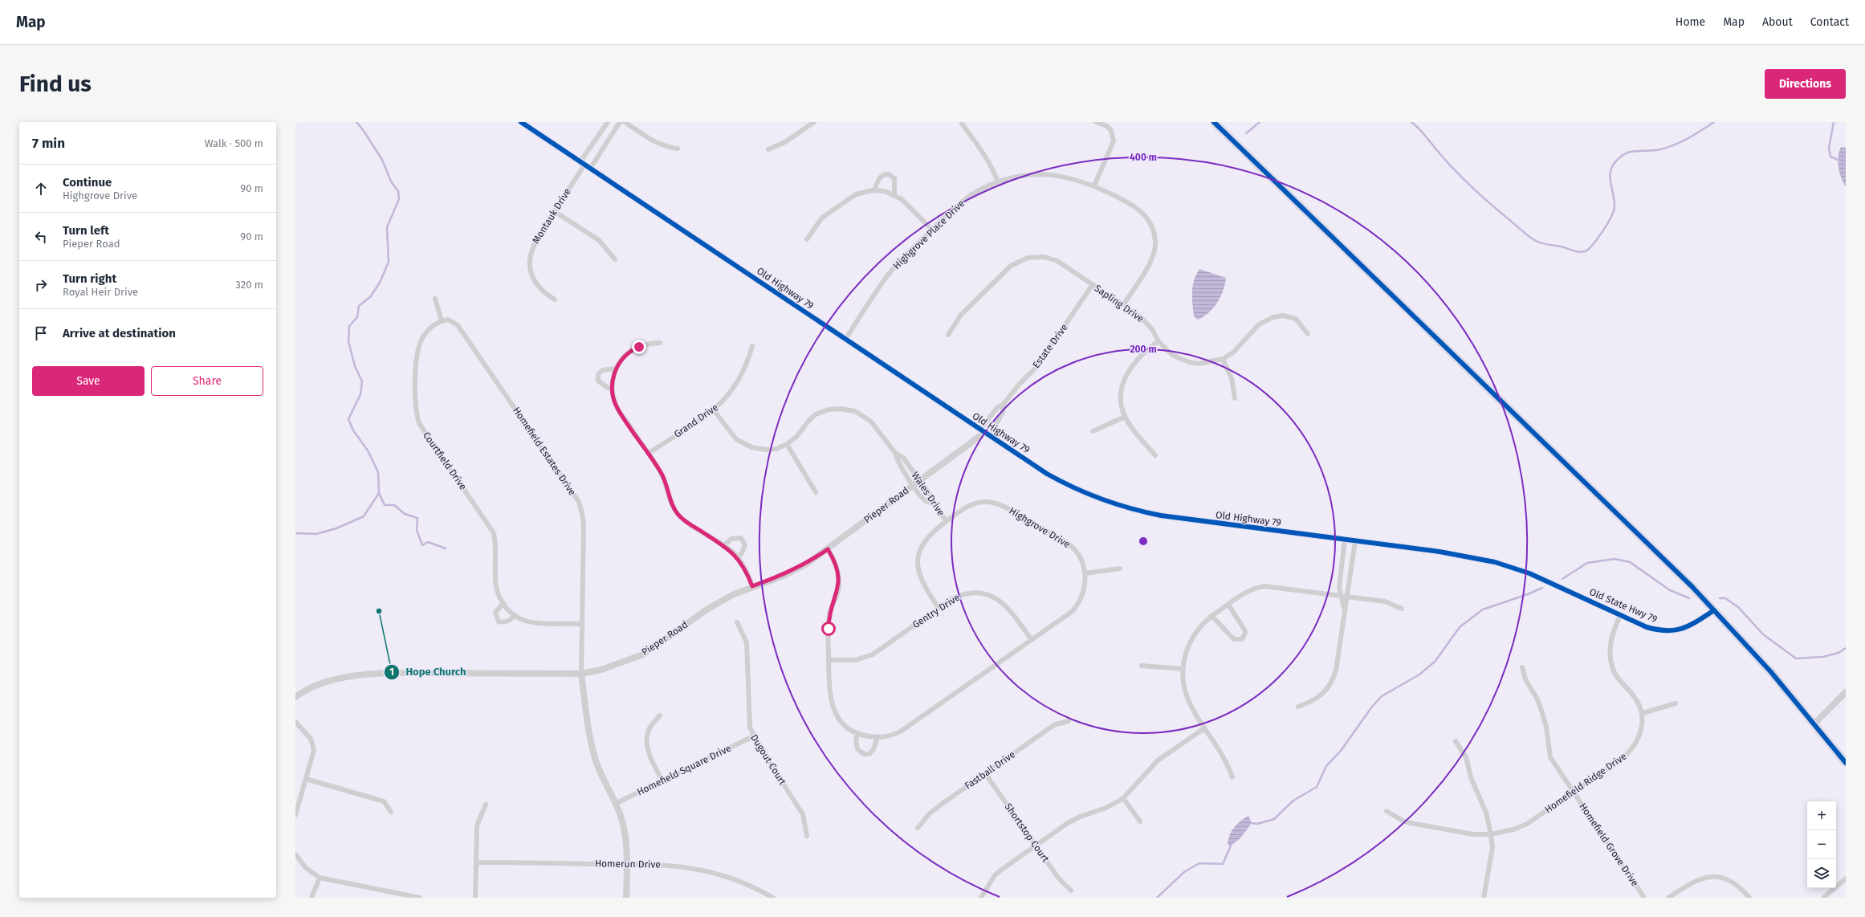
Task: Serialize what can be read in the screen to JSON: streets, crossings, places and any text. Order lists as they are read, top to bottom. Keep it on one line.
{"streets":{"street":["Montauk Drive","Highgrove Place Drive","Old Highway 79","Sapling Drive","Estate Drive","Grand Drive","Homefield Estates Drive","Courtfield Drive","Wales Drive","Pieper Road","Highgrove Drive","Old State Hwy 79","Gentry Drive","Dugout Court","Homefield Square Drive","Fastball Drive","Homefield Ridge Drive","Shortstop Court","Homefield Grove Drive","Homerun Drive"]},"crossings":[["Montauk Drive","Old Highway 79"],["Highgrove Place Drive","Old Highway 79"],["Highgrove Place Drive","Sapling Drive"],["Old Highway 79","Estate Drive"],["Old Highway 79","Pieper Road"],["Old Highway 79","Old State Hwy 79"],["Sapling Drive","Estate Drive"],["Estate Drive","Pieper Road"],["Grand Drive","Wales Drive"],["Homefield Estates Drive","Courtfield Drive"],["Homefield Estates Drive","Pieper Road"],["Wales Drive","Pieper Road"],["Wales Drive","Highgrove Drive"],["Pieper Road","Highgrove Drive"],["Highgrove Drive","Gentry Drive"],["Dugout Court","Homefield Square Drive"],["Fastball Drive","Shortstop Court"],["Homefield Ridge Drive","Homefield Grove Drive"]],"places":["Hope Church"],"page":{"header":"Map","nav":["Home","Map","About","Contact"],"buttons":["Directions",["Save","Share"]],"title":"Find us","heading":["7 min","Walk · 500 m"],"list":[["Continue","Highgrove Drive","90 m"],["Turn left","Pieper Road","90 m"],["Turn right","Royal Heir Drive","320 m"],"Arrive at destination"],"map_buttons":["+","−"]},"rings":["400 m","200 m"]}
